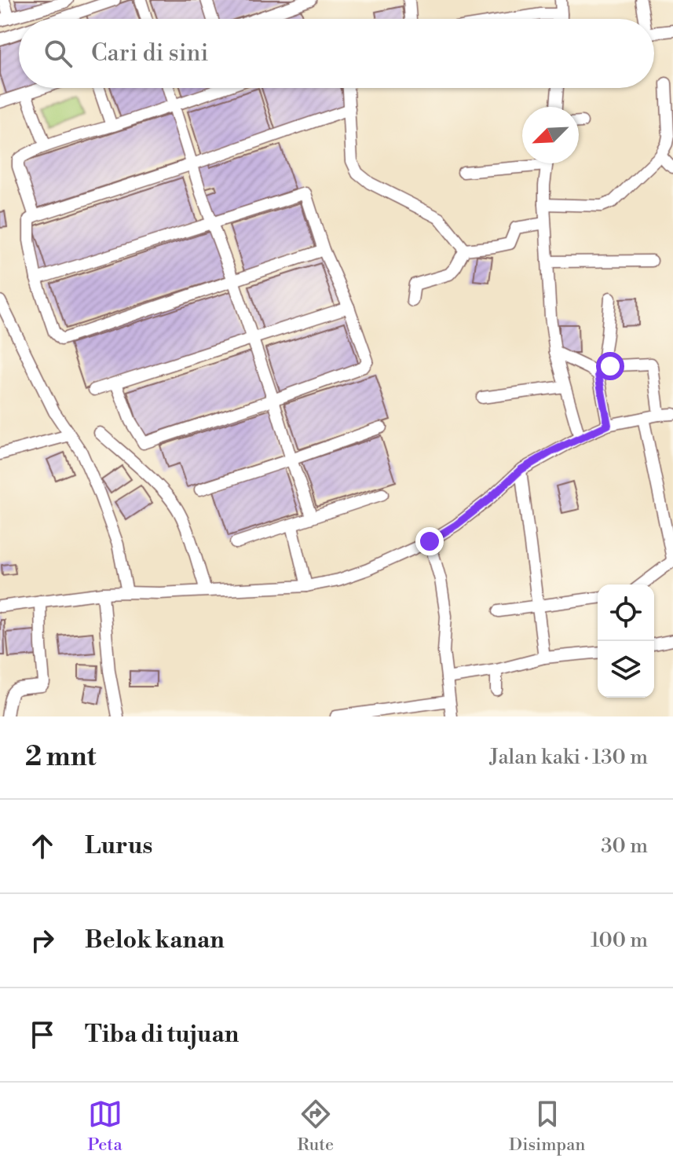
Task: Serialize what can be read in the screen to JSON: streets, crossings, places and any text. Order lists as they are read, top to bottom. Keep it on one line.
{"north":"bottom left","page":{"search":"Cari di sini","heading":["2 mnt","Jalan kaki · 130 m"],"list":[["Lurus","30 m"],["Belok kanan","100 m"],"Tiba di tujuan"],"nav":["Peta","Rute","Disimpan"]}}
